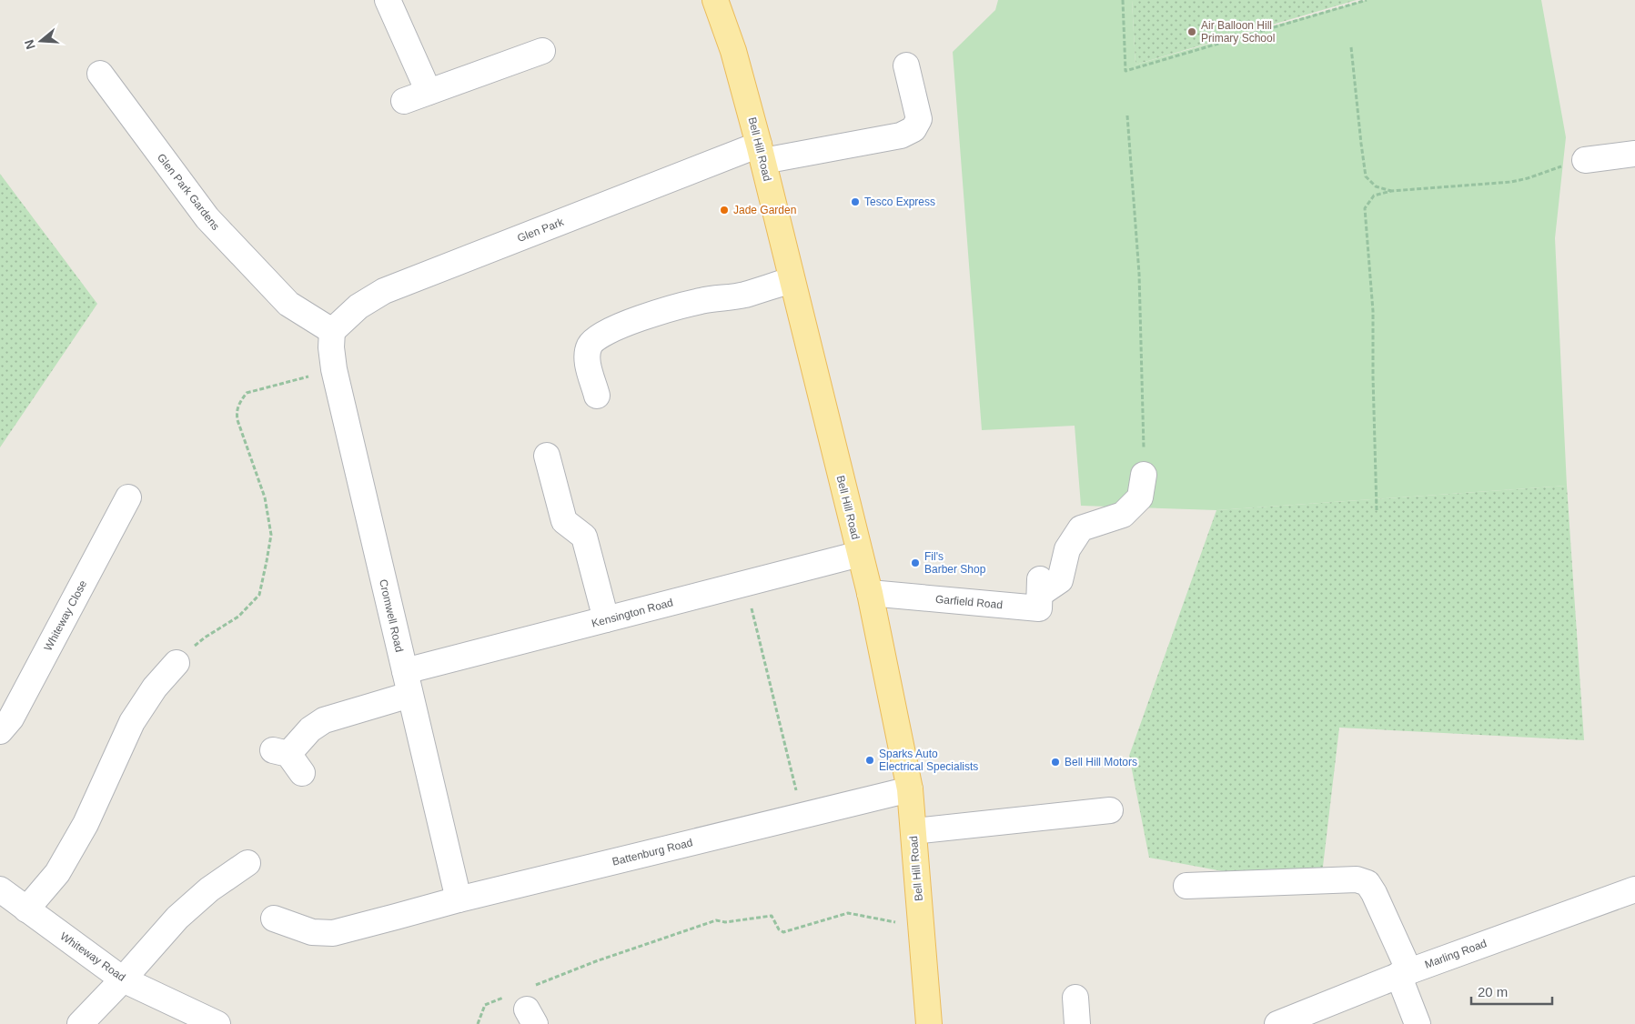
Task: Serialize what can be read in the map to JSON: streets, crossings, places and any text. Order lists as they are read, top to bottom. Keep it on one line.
{"streets":{"main road":["Bell Hill Road"],"street":["Glen Park Gardens","Glen Park","Garfield Road","Kensington Road","Whiteway Close","Cromwell Road","Battenburg Road","Marling Road","Whiteway Road"]},"crossings":[["Bell Hill Road","Glen Park"],["Bell Hill Road","Garfield Road"],["Bell Hill Road","Kensington Road"],["Bell Hill Road","Battenburg Road"],["Glen Park Gardens","Glen Park"],["Glen Park Gardens","Cromwell Road"],["Glen Park","Cromwell Road"],["Kensington Road","Cromwell Road"],["Cromwell Road","Battenburg Road"]],"places":["Air Balloon Hill Primary School","Tesco Express","Jade Garden","Fil's Barber Shop","Sparks Auto Electrical Specialists","Bell Hill Motors"],"scale_bar":"20 m","north":"left"}
